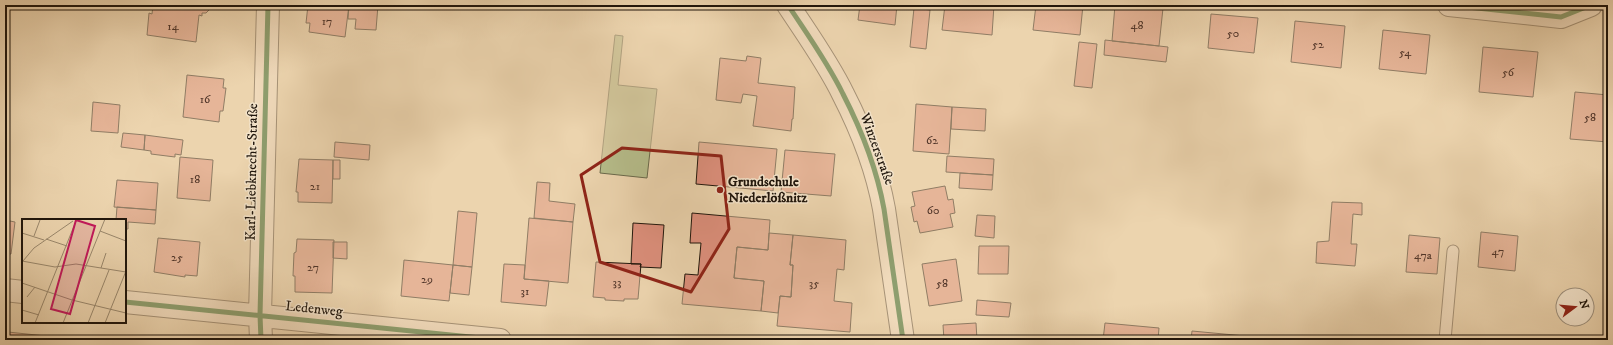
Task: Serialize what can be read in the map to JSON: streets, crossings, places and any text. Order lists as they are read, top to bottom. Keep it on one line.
{"streets":{"street":["Winzerstraße","Karl-Liebknecht-Straße","Ledenweg"]},"crossings":[["Karl-Liebknecht-Straße","Ledenweg"]],"places":["Grundschule Niederlößnitz"],"house_numbers":["17","48","14","50","52","54","56","16","58","62","18","21","60","47","47a","25","27","29","33","35","58","31"],"north":"right"}
